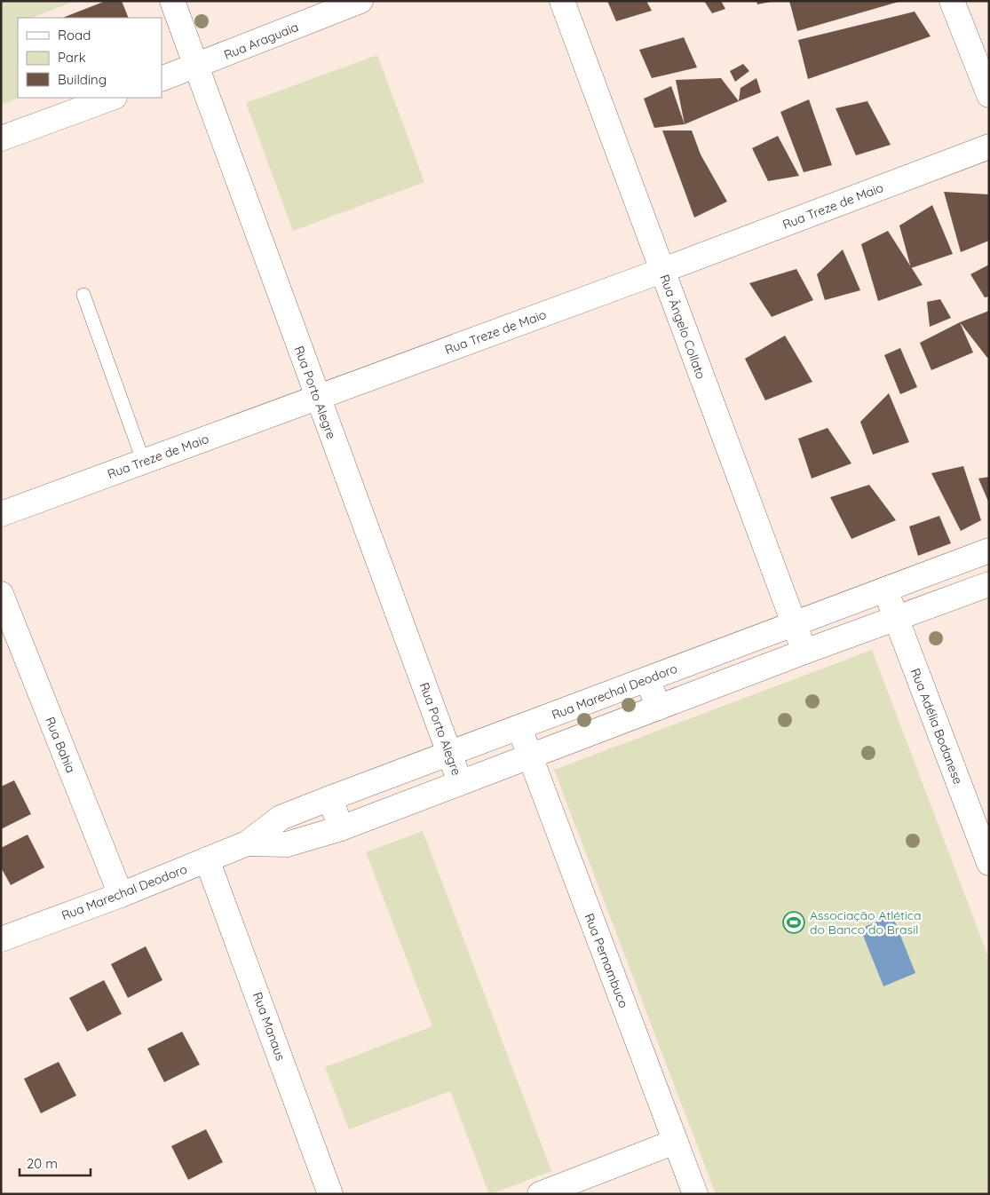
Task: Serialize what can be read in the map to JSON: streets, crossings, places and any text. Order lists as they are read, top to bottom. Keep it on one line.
{"streets":{"street":["Rua Araguaia","Rua Treze de Maio","Rua Ângelo Collato","Rua Porto Alegre","Rua Marechal Deodoro","Rua Adélia Bodanese","Rua Bahia","Rua Pernambuco","Rua Manaus"]},"crossings":[["Rua Araguaia","Rua Porto Alegre"],["Rua Treze de Maio","Rua Ângelo Collato"],["Rua Treze de Maio","Rua Porto Alegre"],["Rua Ângelo Collato","Rua Marechal Deodoro"],["Rua Porto Alegre","Rua Marechal Deodoro"],["Rua Marechal Deodoro","Rua Adélia Bodanese"],["Rua Marechal Deodoro","Rua Bahia"],["Rua Marechal Deodoro","Rua Pernambuco"],["Rua Marechal Deodoro","Rua Manaus"]],"places":{"sports":["Associação Atlética do Banco do Brasil"]},"legend":["Road","Park","Building"],"scale_bar":"20 m"}
